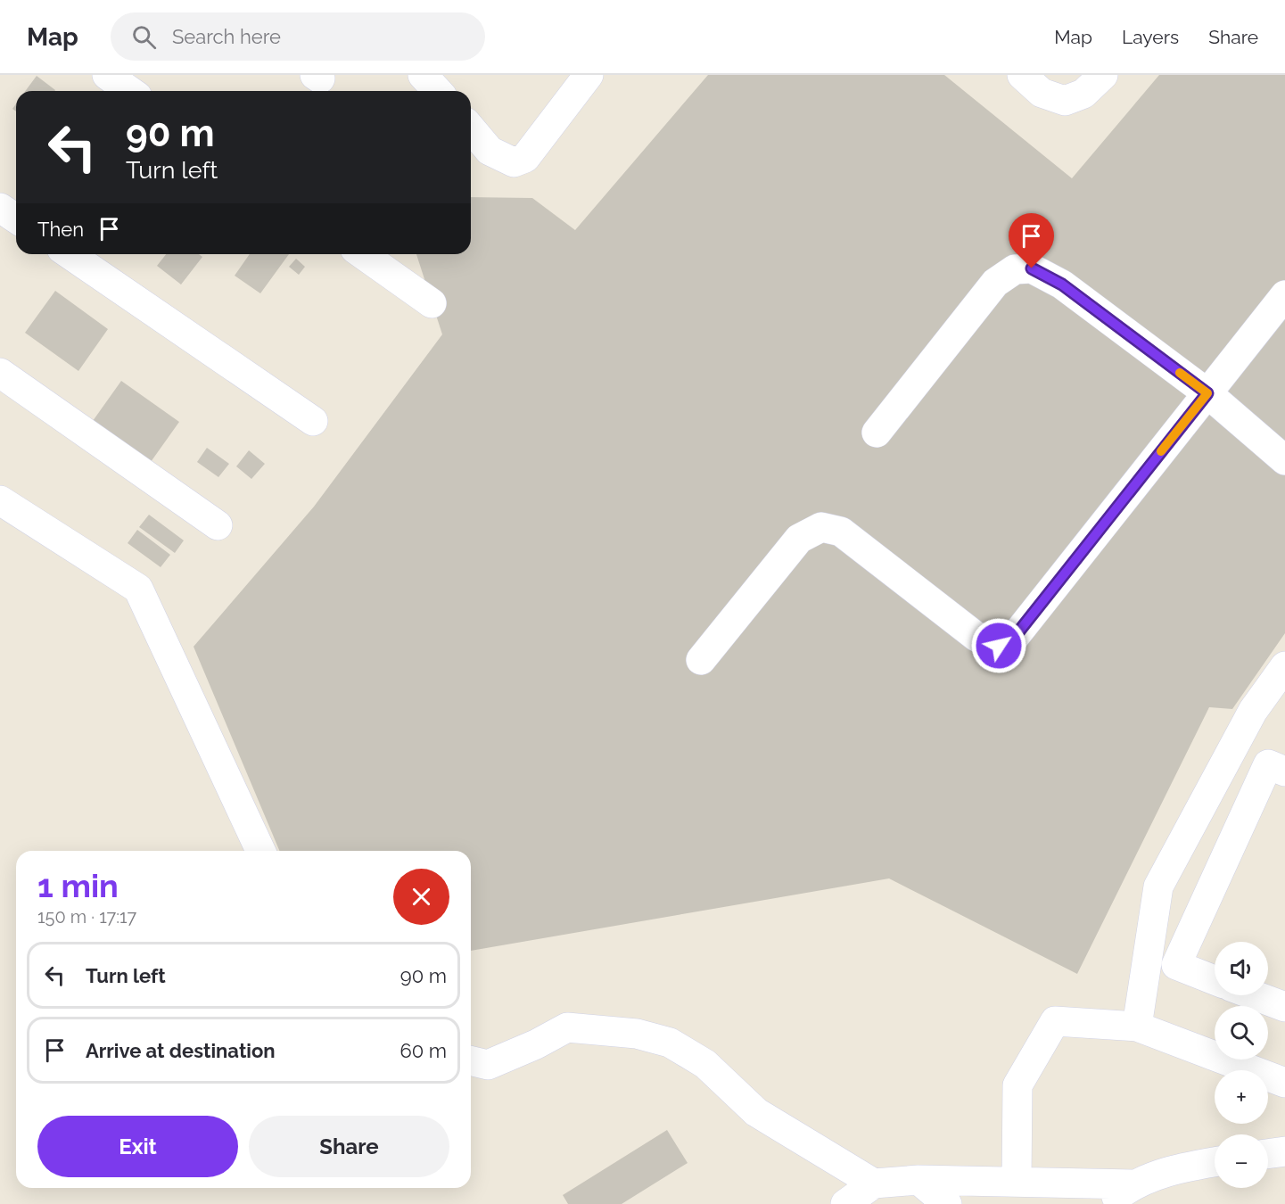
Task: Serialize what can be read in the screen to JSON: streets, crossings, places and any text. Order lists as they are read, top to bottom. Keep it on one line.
{"page":{"header":"Map","search":"Search here","nav":["Map","Layers","Share"],"turn":["90 m","Turn left"],"then":"Then","heading":["1 min","150 m · 17:17"],"map_buttons":["+","−"],"list":[{"name":"Turn left","value":"90 m"},{"name":"Arrive at destination","value":"60 m"}],"buttons":["Exit","Share"]}}
